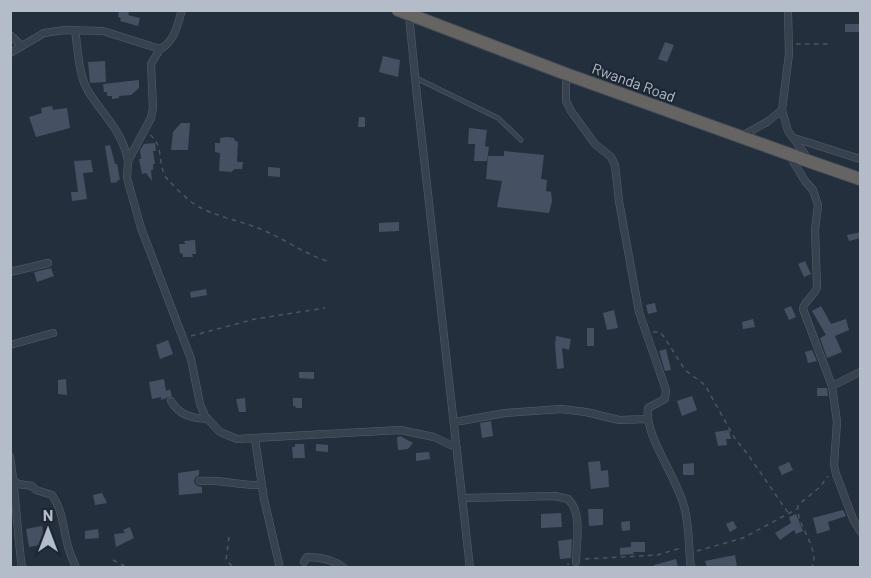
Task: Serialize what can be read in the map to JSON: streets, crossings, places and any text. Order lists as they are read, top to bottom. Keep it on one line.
{"streets":{"highway":["Rwanda Road"]},"north":"top"}
